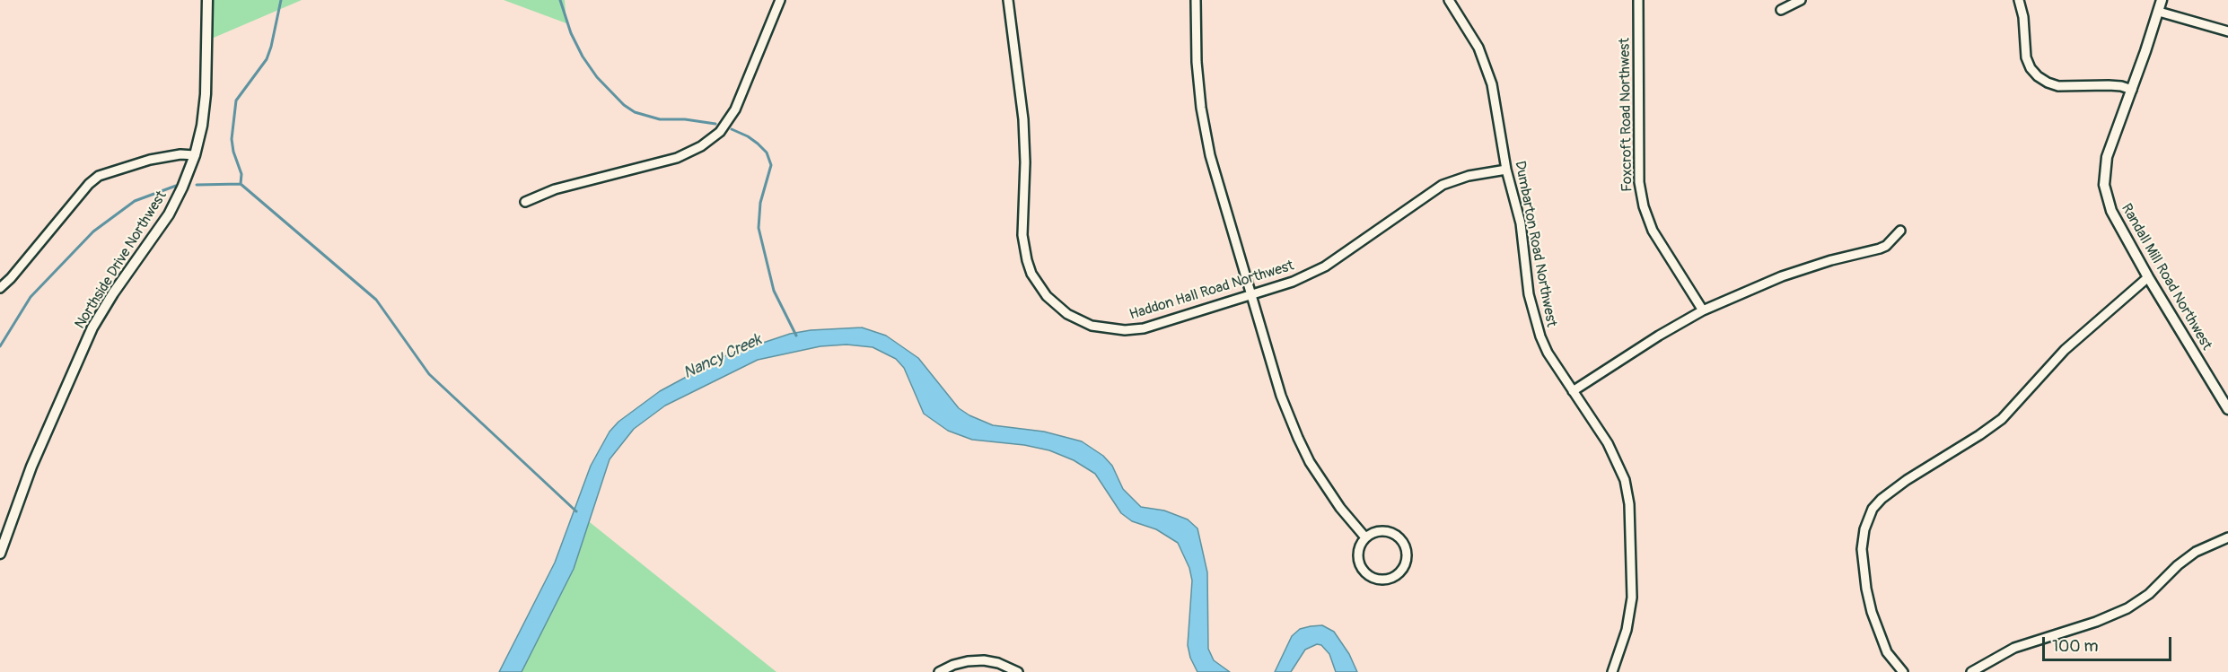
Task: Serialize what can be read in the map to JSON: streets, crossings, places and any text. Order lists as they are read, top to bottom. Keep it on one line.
{"streets":{"street":["Foxcroft Road Northwest","Dumbarton Road Northwest","Northside Drive Northwest","Randall Mill Road Northwest","Haddon Hall Road Northwest"]},"crossings":[["Dumbarton Road Northwest","Haddon Hall Road Northwest"]],"water":["Nancy Creek"],"scale_bar":"100 m"}
